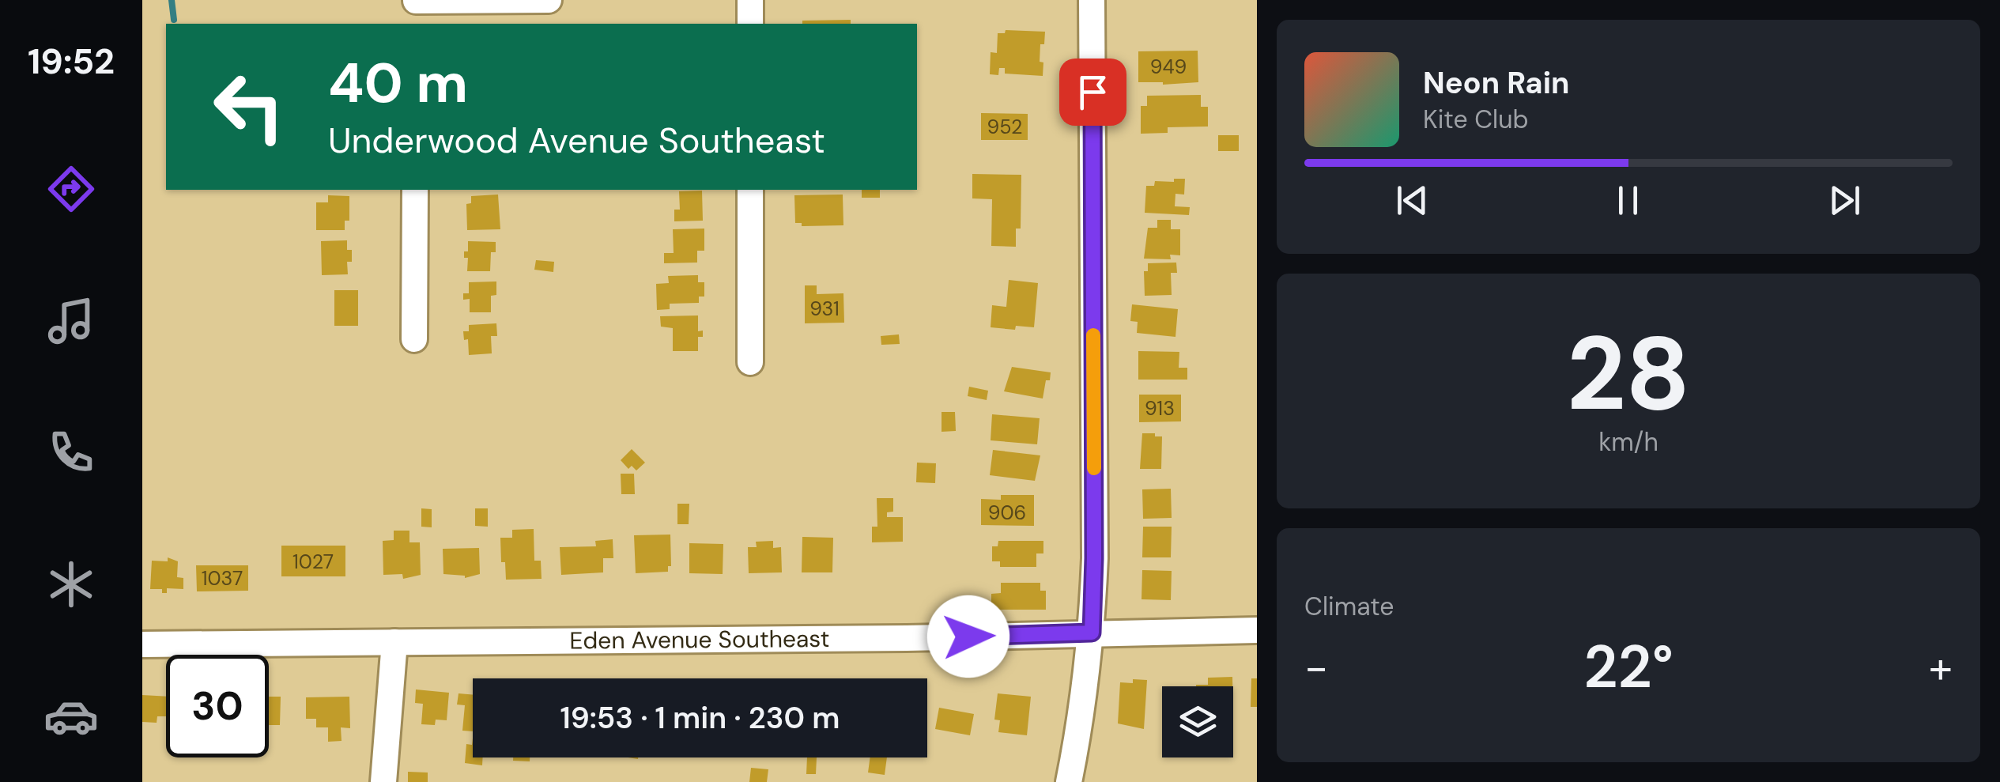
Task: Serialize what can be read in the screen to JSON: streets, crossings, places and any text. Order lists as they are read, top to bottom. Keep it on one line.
{"streets":{"street":["Eden Avenue Southeast"]},"house_numbers":["949","952","931","913","906","1027","1037"],"page":{"tabs":"19:52","turn":["40 m","Underwood Avenue Southeast"],"song":["Neon Rain","Kite Club"],"tile":[["28","km/h"],"Climate"],"heat":["−","22°","+"],"limit":"30","trip":"19:53 · 1 min · 230 m"}}
